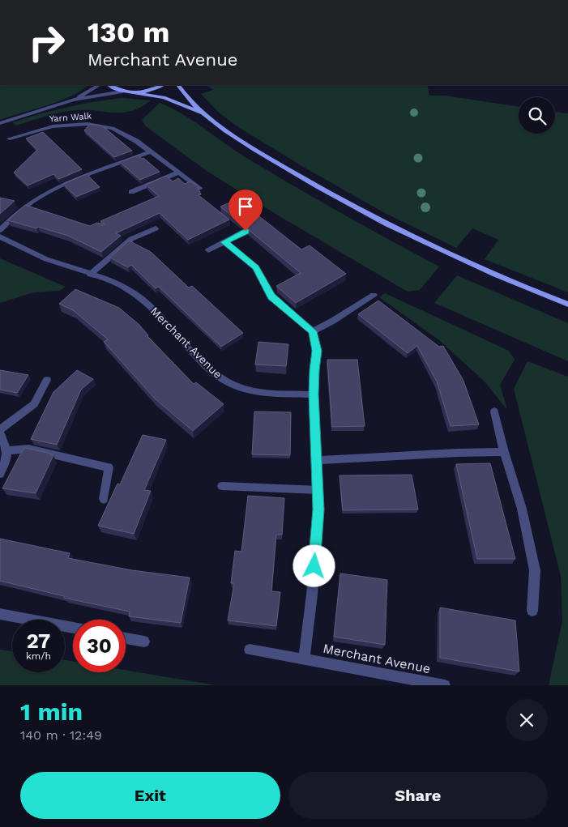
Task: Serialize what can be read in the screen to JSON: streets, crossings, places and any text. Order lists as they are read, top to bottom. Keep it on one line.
{"streets":{"street":["Yarn Walk","Merchant Avenue"]},"page":{"turn":["130 m","Merchant Avenue"],"speed":"27 km/h","limit":"30","heading":["1 min","140 m · 12:49"],"buttons":["Exit","Share"]}}
